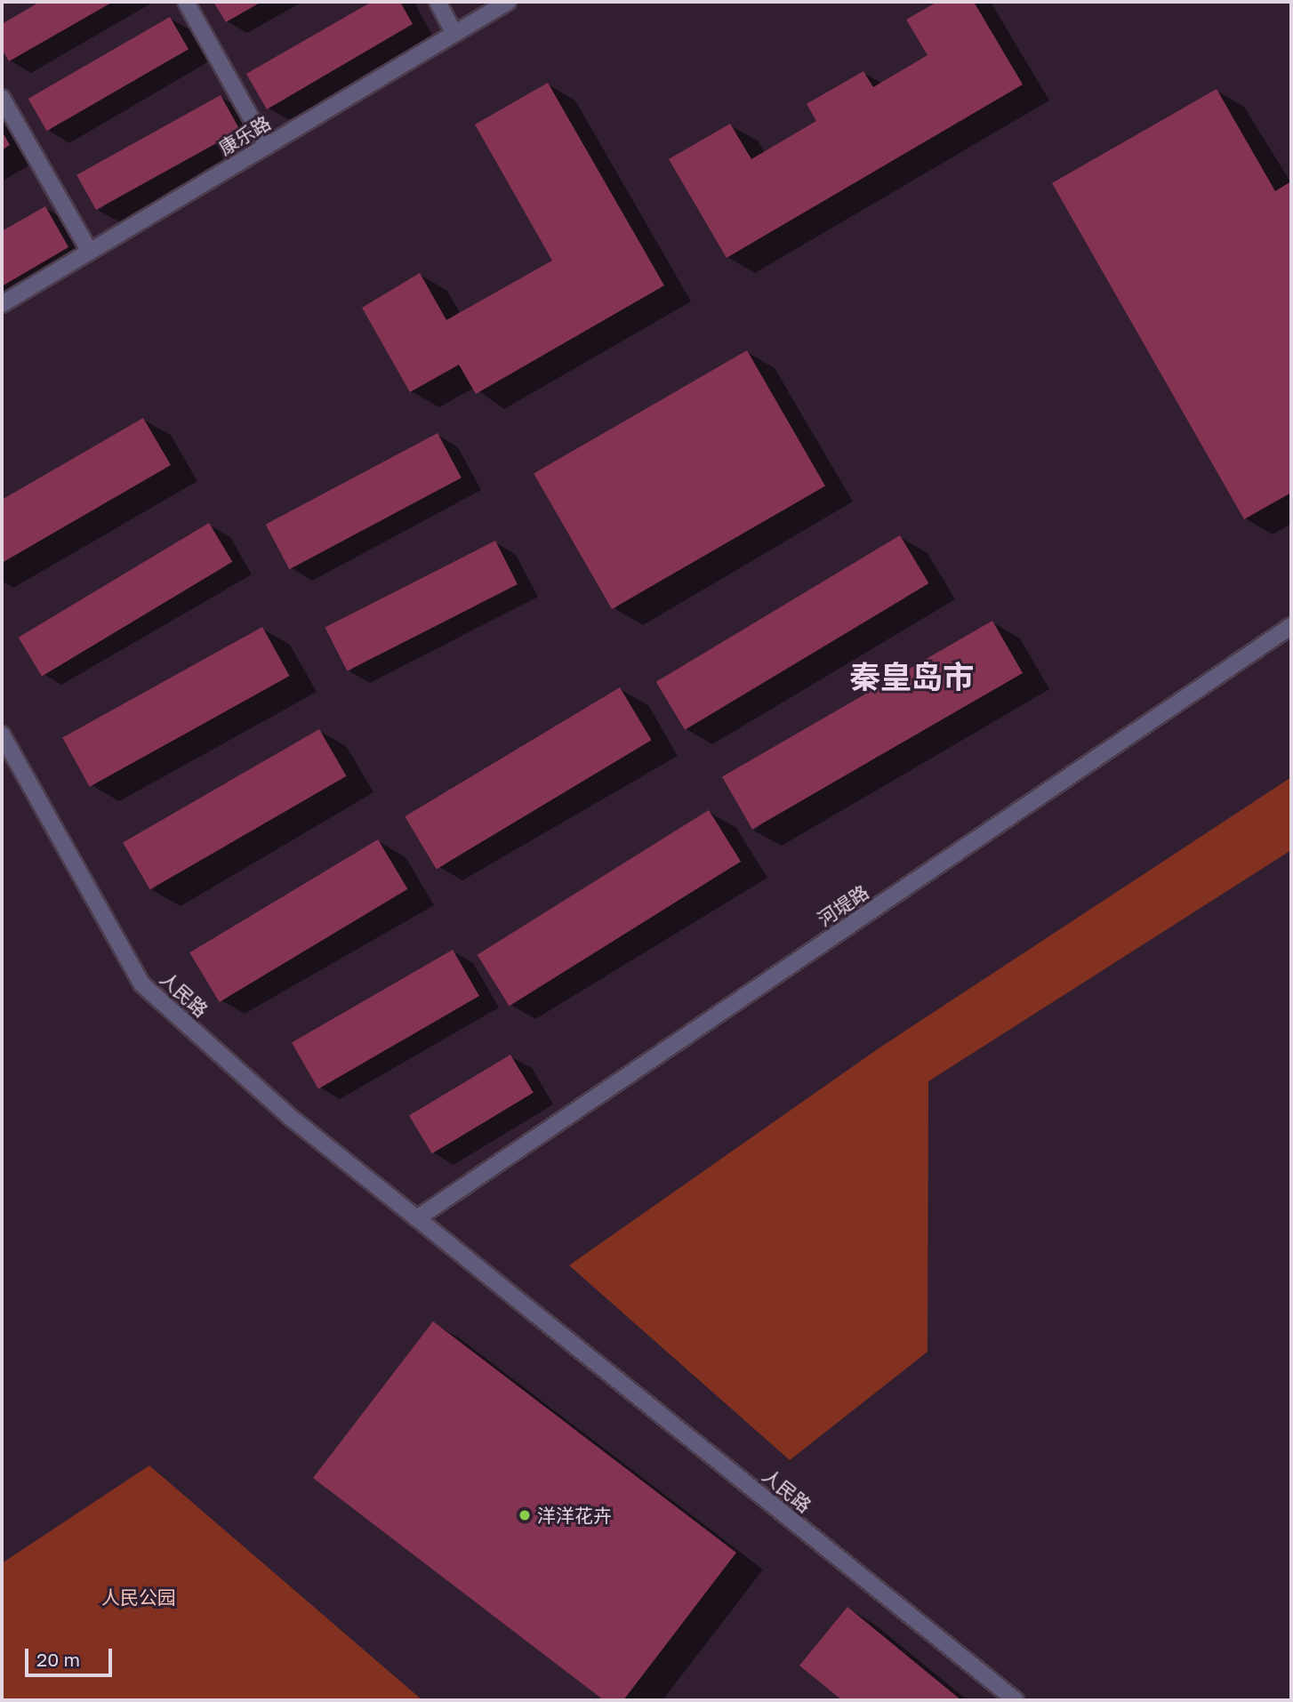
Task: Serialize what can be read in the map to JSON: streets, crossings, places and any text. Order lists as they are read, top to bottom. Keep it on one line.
{"streets":{"street":["康乐路","河堤路","人民路"]},"crossings":[["河堤路","人民路"]],"districts":["秦皇岛市"],"parks":["人民公园"],"places":["洋洋花卉"],"scale_bar":"20 m"}
